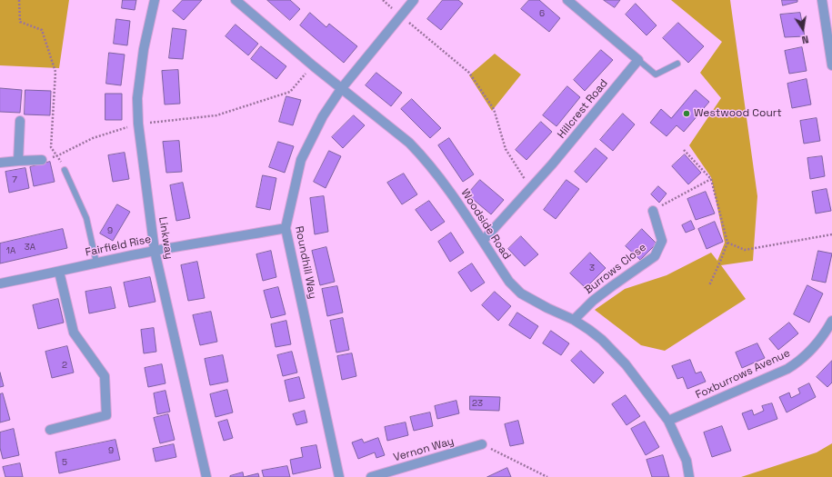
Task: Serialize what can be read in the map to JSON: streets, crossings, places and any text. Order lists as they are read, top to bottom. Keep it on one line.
{"streets":{"street":["Hillcrest Road","Woodside Road","Linkway","Fairfield Rise","Roundhill Way","Burrows Close","Foxburrows Avenue","Vernon Way"]},"crossings":[["Hillcrest Road","Woodside Road"],["Woodside Road","Roundhill Way"],["Woodside Road","Burrows Close"],["Woodside Road","Foxburrows Avenue"],["Linkway","Fairfield Rise"],["Fairfield Rise","Roundhill Way"]],"places":["Westwood Court"],"house_numbers":["6","7","9","3A","1A","3","2","23","9","5"],"north":"bottom"}
